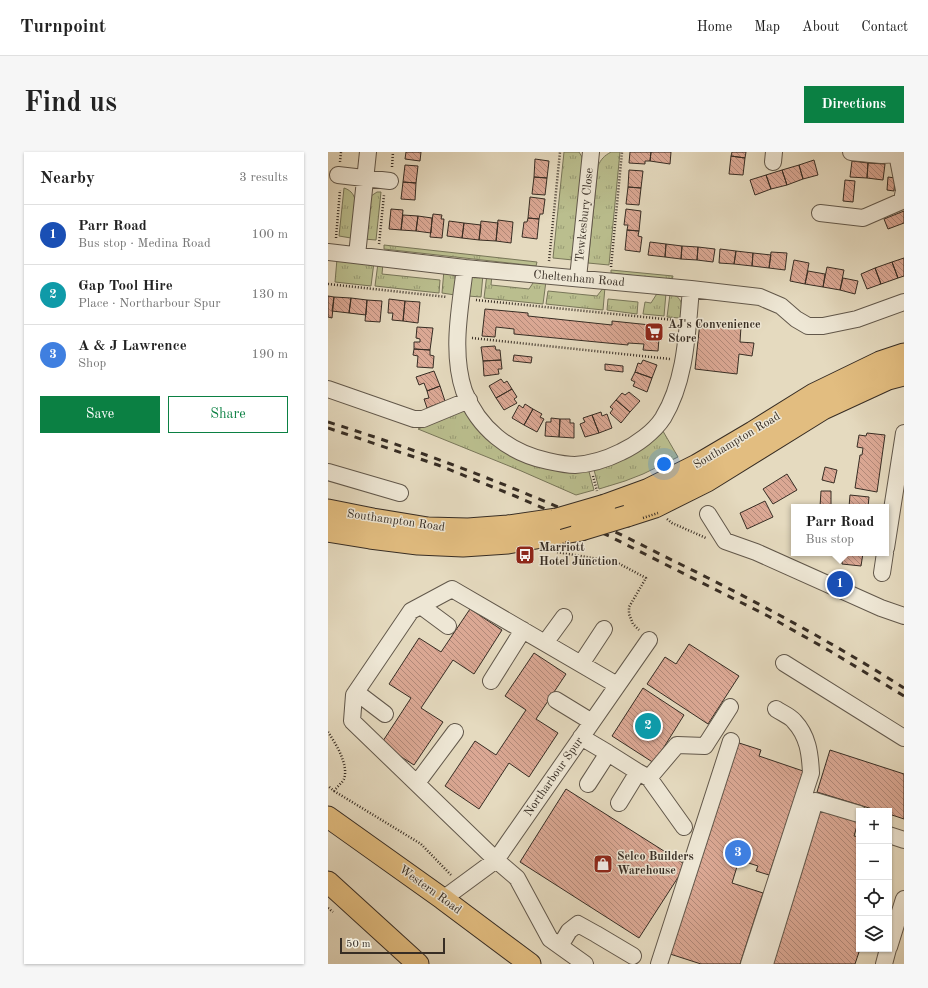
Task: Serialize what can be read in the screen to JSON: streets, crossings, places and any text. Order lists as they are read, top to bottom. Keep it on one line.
{"streets":{"main road":["Southampton Road","Western Road"],"street":["Tewkesbury Close","Cheltenham Road","Northarbour Spur"]},"crossings":[["Tewkesbury Close","Cheltenham Road"],["Northarbour Spur","Western Road"]],"places":{"supermarket":["AJ's Convenience Store"],"bus stop":["Marriott Hotel Junction"],"shop":["Selco Builders Warehouse"]},"scale_bar":"50 m","page":{"header":"Turnpoint","nav":["Home","Map","About","Contact"],"buttons":["Directions",["Save","Share"]],"title":"Find us","heading":["Nearby","3 results"],"list":[{"mark":"1","name":"Parr Road","note":"Bus stop · Medina Road","value":"100 m"},{"mark":"2","name":"Gap Tool Hire","note":"Place · Northarbour Spur","value":"130 m"},{"mark":"3","name":"A & J Lawrence","note":"Shop","value":"190 m"}],"popup":["Parr Road","Bus stop"],"pins":["1","2","3"],"map_buttons":["+","−"],"scale":"50 m"}}
